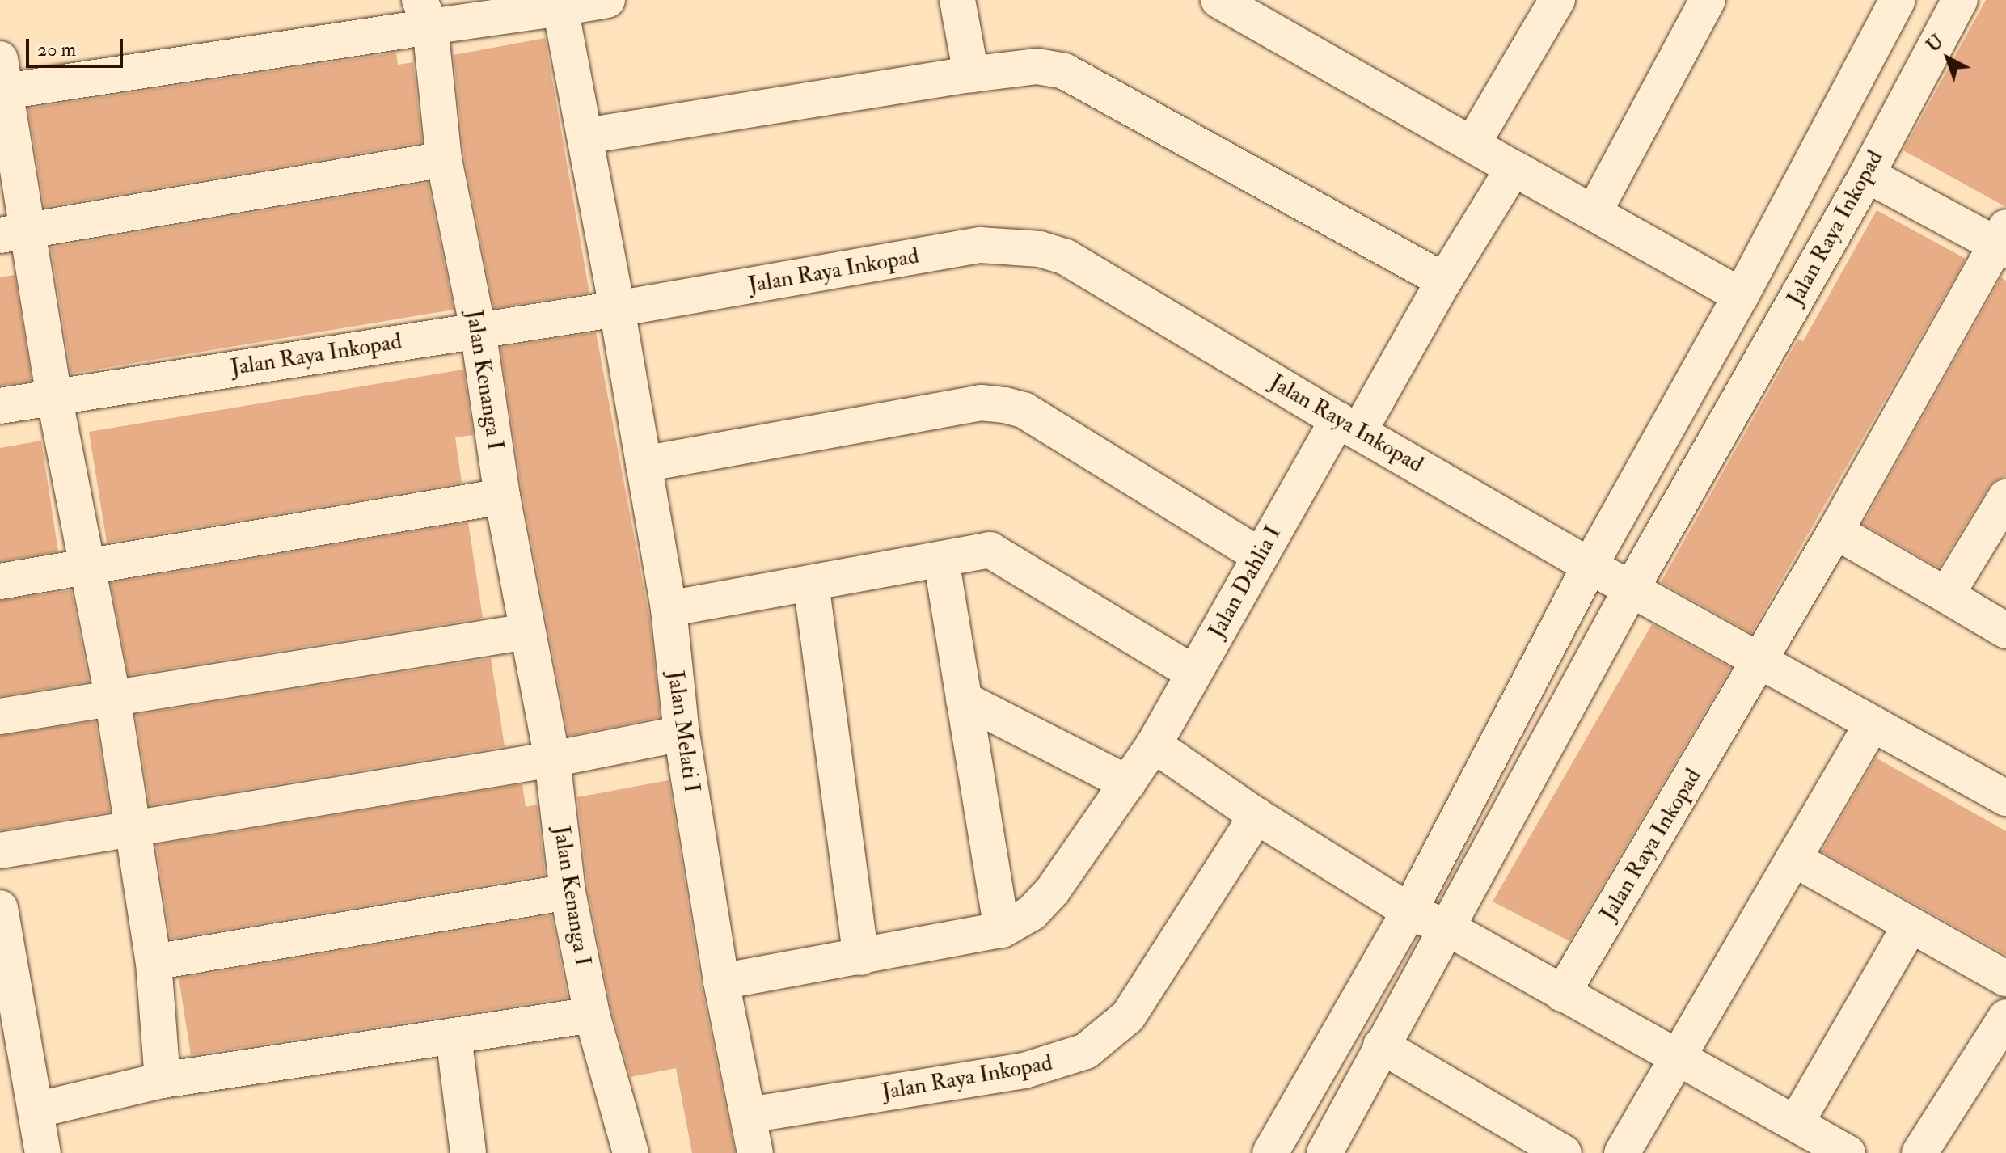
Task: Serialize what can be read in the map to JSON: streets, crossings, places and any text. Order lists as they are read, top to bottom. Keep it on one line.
{"streets":{"street":["Jalan Raya Inkopad","Jalan Kenanga I","Jalan Dahlia I","Jalan Melati I"]},"crossings":[["Jalan Raya Inkopad","Jalan Kenanga I"],["Jalan Raya Inkopad","Jalan Dahlia I"],["Jalan Raya Inkopad","Jalan Melati I"]],"scale_bar":"20 m","north":"top left"}
